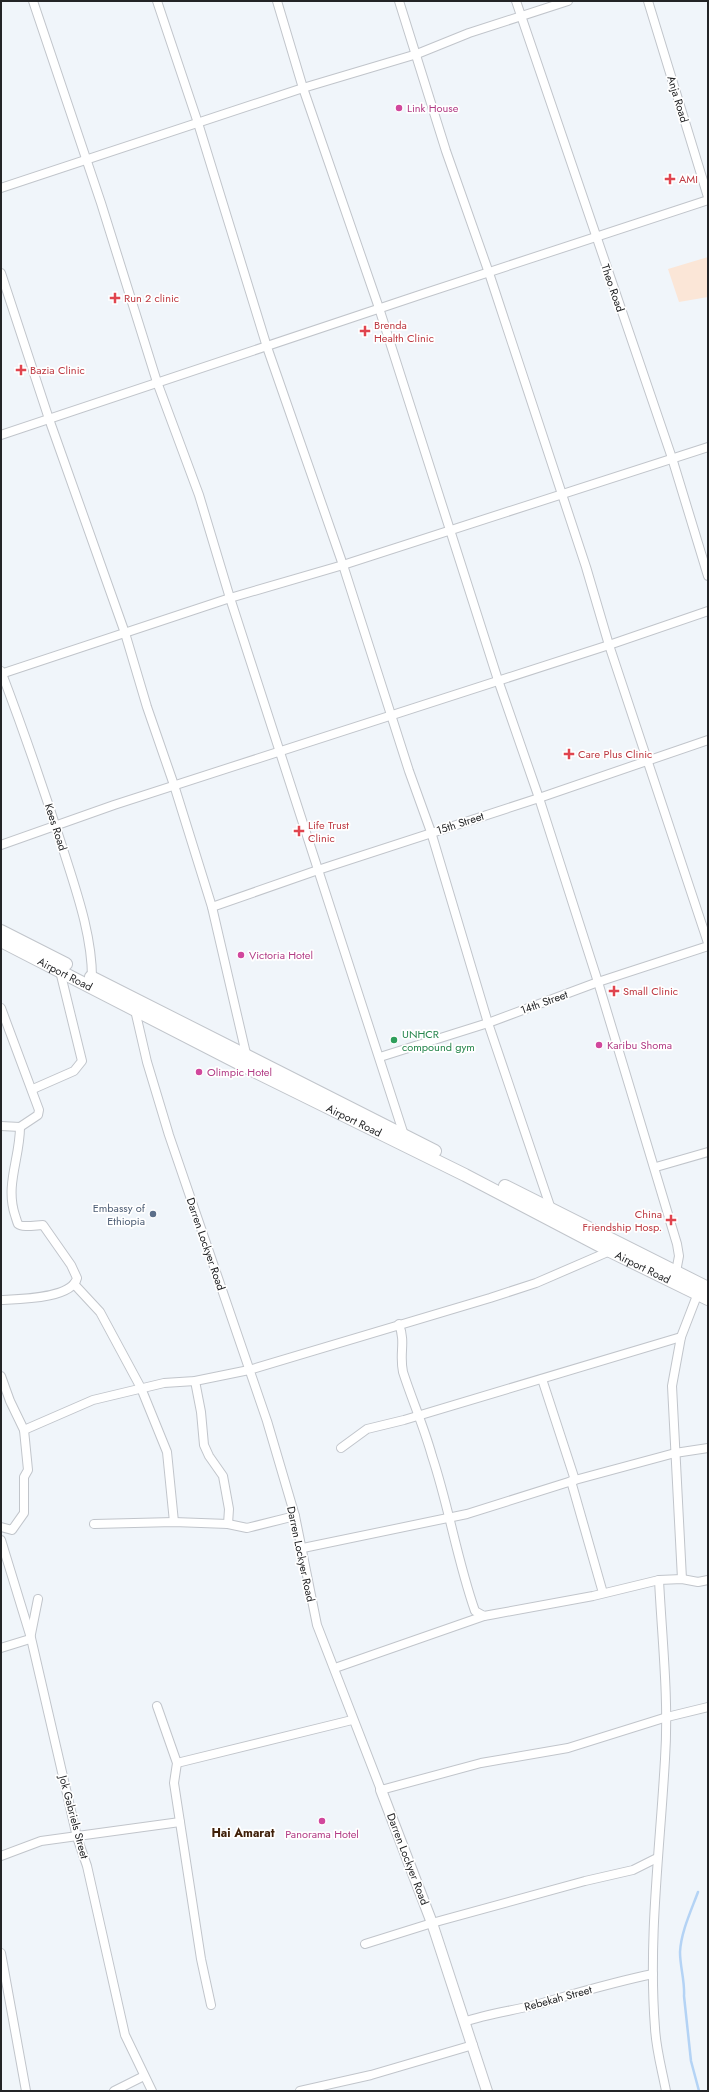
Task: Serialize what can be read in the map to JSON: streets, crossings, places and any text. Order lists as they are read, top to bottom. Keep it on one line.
{"streets":{"main road":["Airport Road"],"street":["Anja Road","Theo Road","15th Street","Kees Road","14th Street","Darren Lockyer Road","Jok Gabriels Street","Rebekah Street"]},"crossings":[["Kees Road","Airport Road"],["Airport Road","Darren Lockyer Road"],["Darren Lockyer Road","Rebekah Street"]],"districts":["Hai Amarat"],"places":{"other":["Link House","Victoria Hotel","UNHCR compound gym","Karibu Shoma","Olimpic Hotel","Embassy of Ethiopia","Panorama Hotel"],"health":["AMI","Run 2 clinic","Brenda Health Clinic","Bazia Clinic","Care Plus Clinic","Life Trust Clinic","Small Clinic","China Friendship Hosp."]}}
